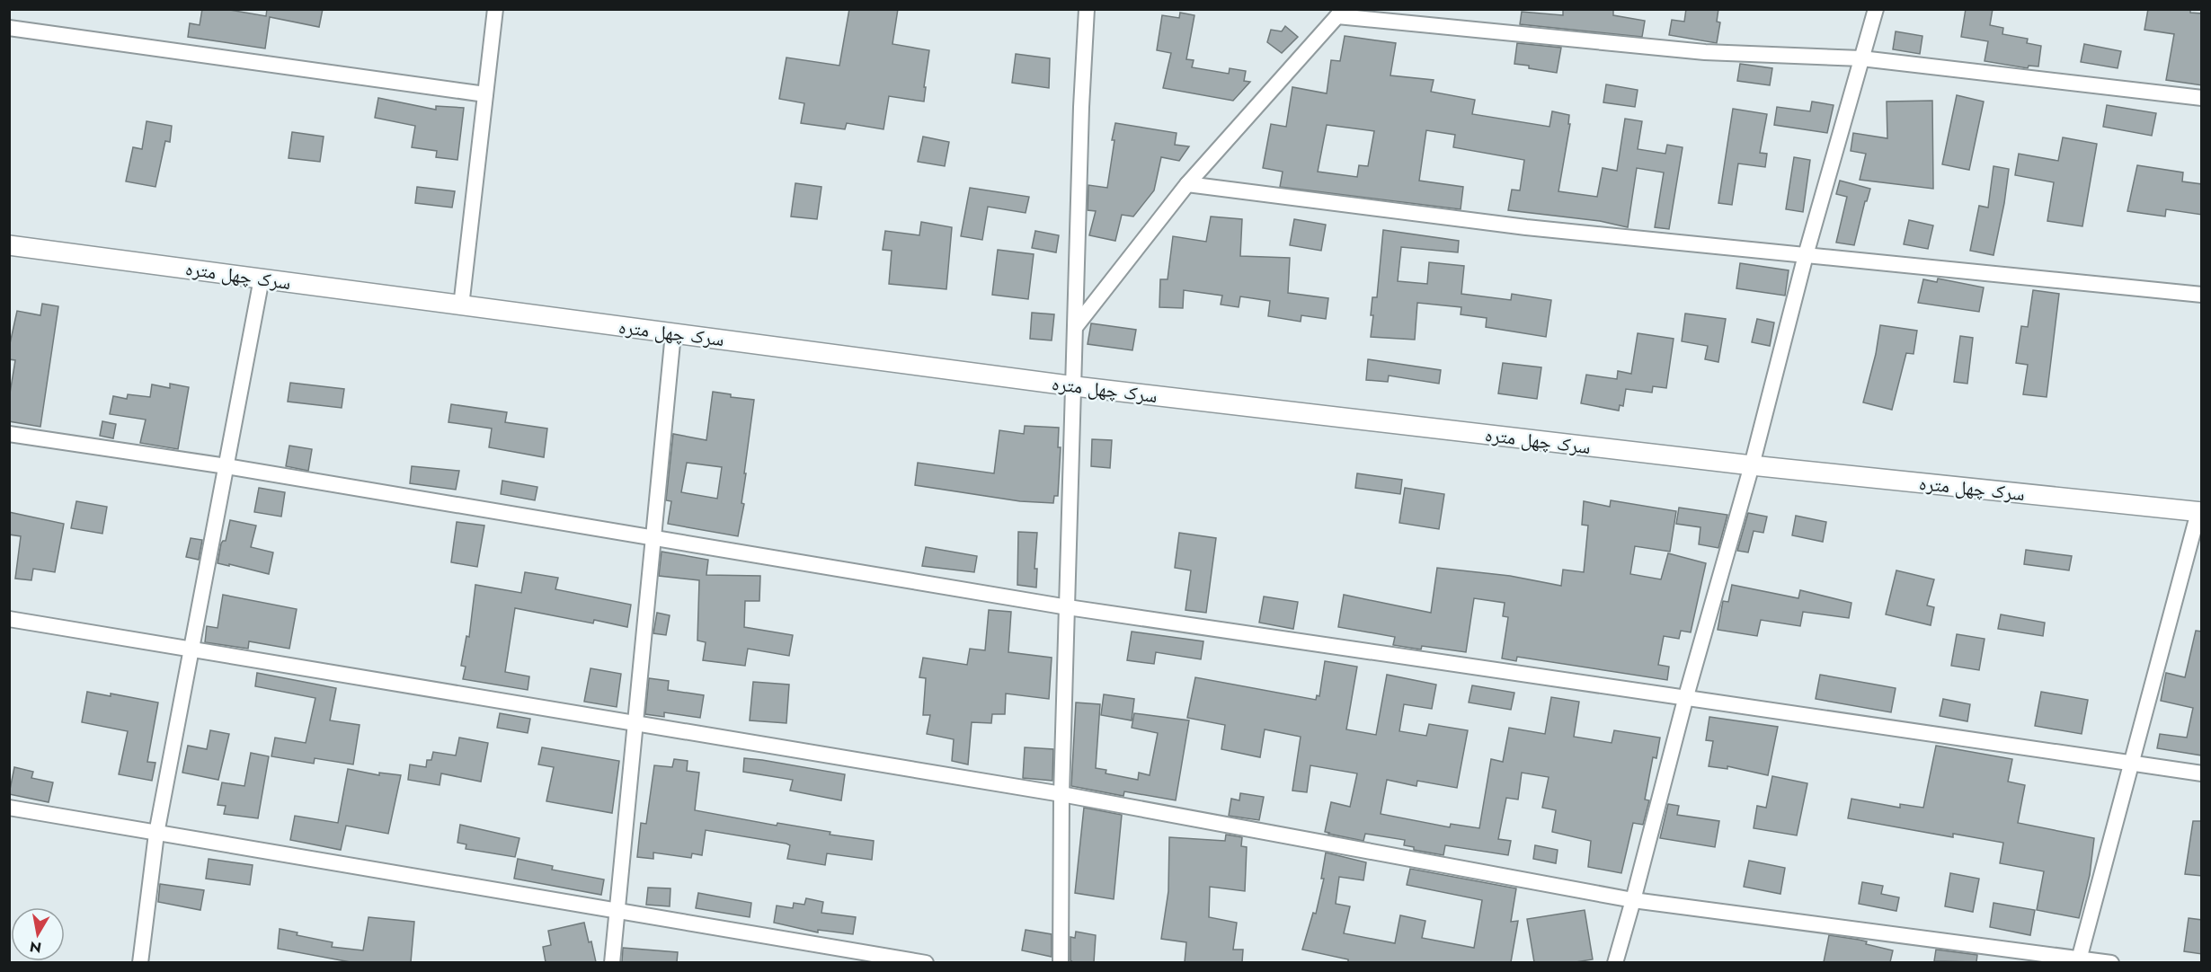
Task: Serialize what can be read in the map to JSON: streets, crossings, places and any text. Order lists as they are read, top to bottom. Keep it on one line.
{"streets":{"street":["سرک چهل متره"]},"north":"bottom"}
